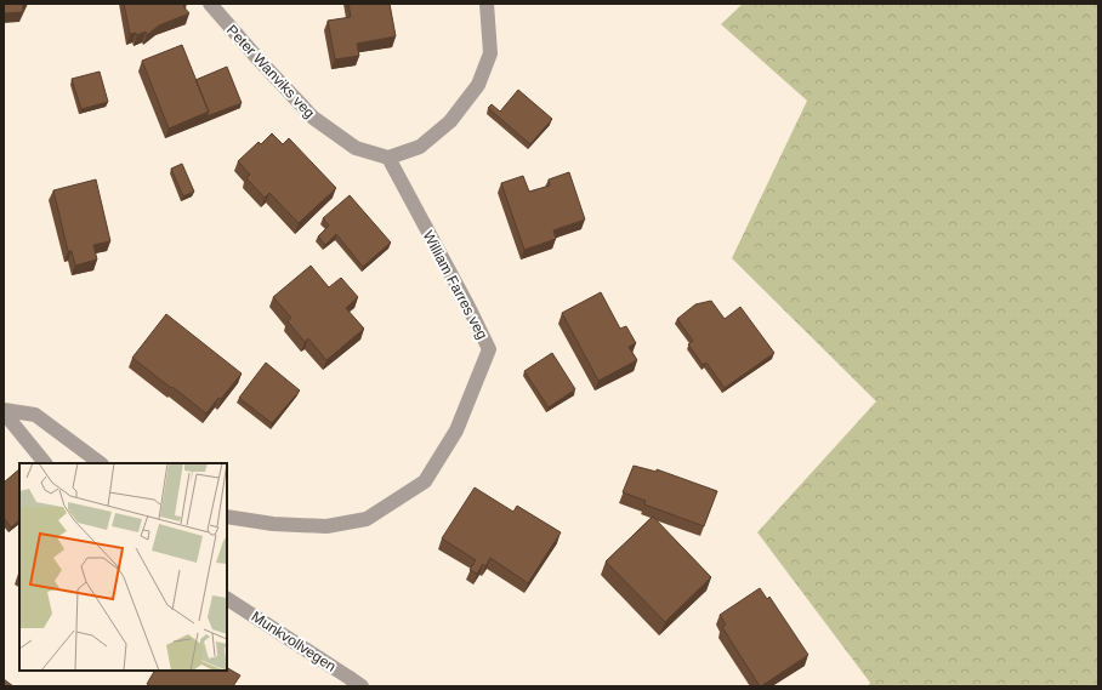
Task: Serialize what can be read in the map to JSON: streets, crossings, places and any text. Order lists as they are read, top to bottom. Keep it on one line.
{"streets":{"street":["Peter Wanviks veg","William Farres veg","Munkvollvegen"]},"crossings":[["Peter Wanviks veg","William Farres veg"]]}
